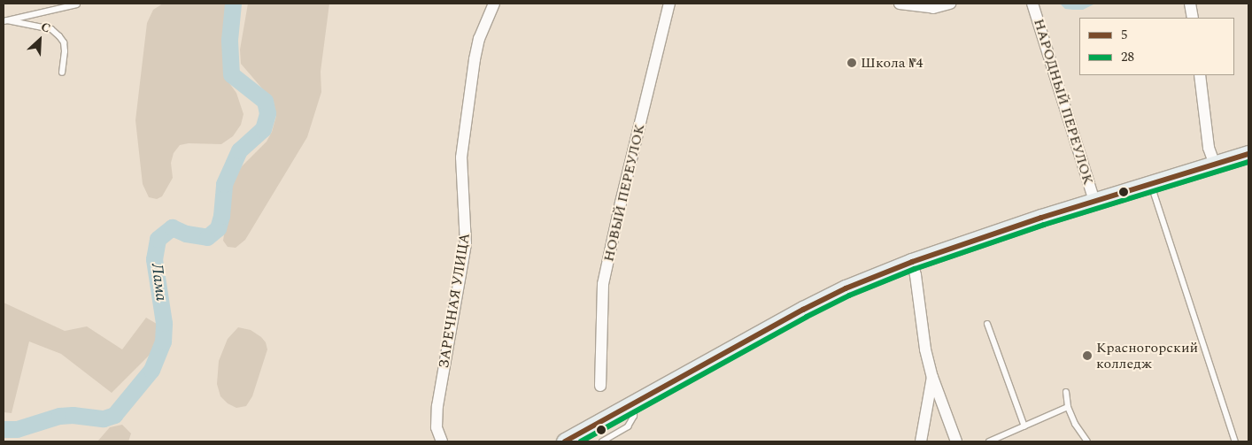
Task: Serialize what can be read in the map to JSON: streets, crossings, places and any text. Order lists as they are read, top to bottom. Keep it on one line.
{"streets":{"street":["НАРОДНЫЙ ПЕРЕУЛОК","НОВЫЙ ПЕРЕУЛОК","ЗАРЕЧНАЯ УЛИЦА"]},"water":["Лама"],"places":["Школа №4","Красногорский колледж"],"lines":["transit line 5","transit line 28"],"legend":["5","28"],"north":"top right"}
